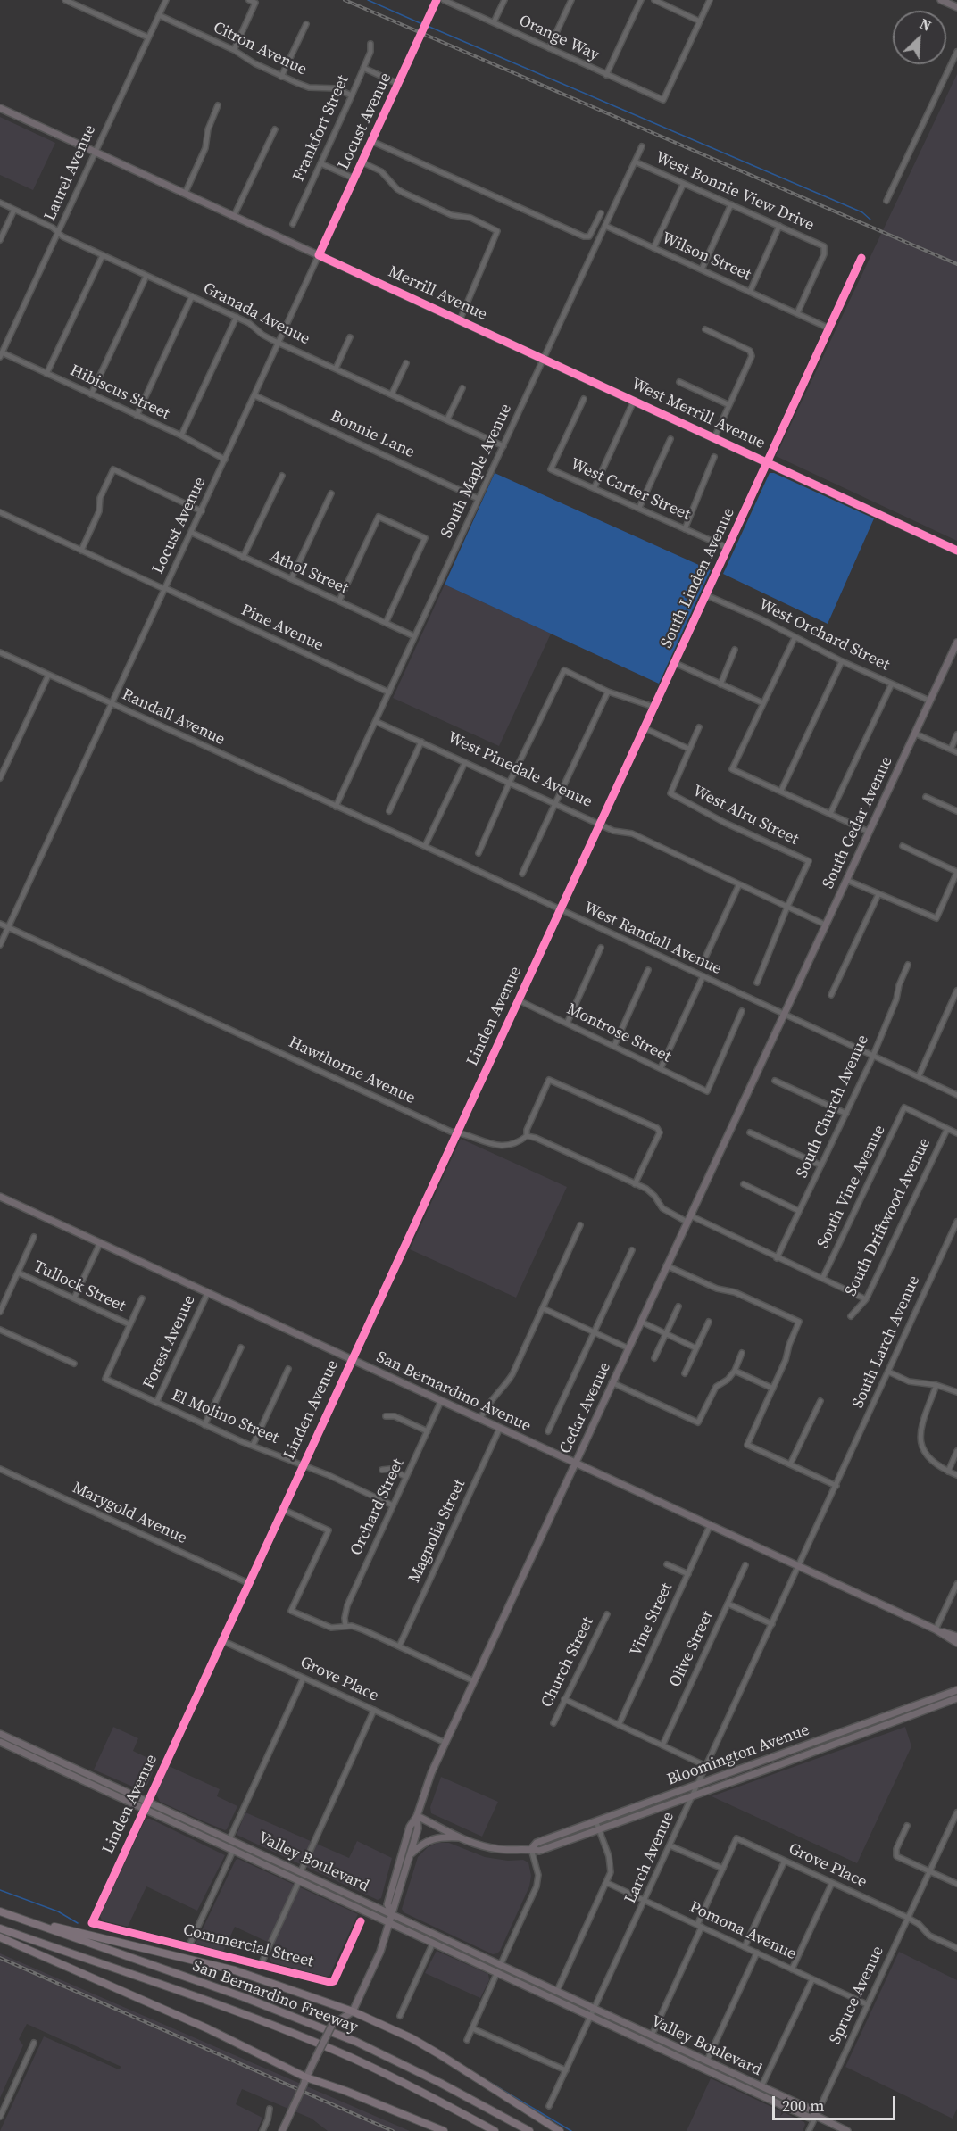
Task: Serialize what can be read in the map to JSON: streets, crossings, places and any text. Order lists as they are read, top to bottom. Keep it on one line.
{"streets":{"highway":["San Bernardino Freeway"],"main road":["Merrill Avenue","West Merrill Avenue","South Cedar Avenue","San Bernardino Avenue","Cedar Avenue","Bloomington Avenue","Valley Boulevard"],"street":["Orange Way","Citron Avenue","Locust Avenue","Frankfort Street","Laurel Avenue","West Bonnie View Drive","Wilson Street","Granada Avenue","Hibiscus Street","Bonnie Lane","South Maple Avenue","West Carter Street","Athol Street","South Linden Avenue","Pine Avenue","West Orchard Street","Randall Avenue","West Pinedale Avenue","West Alru Street","West Randall Avenue","Linden Avenue","Montrose Street","Hawthorne Avenue","South Church Avenue","South Vine Avenue","South Driftwood Avenue","Tullock Street","Forest Avenue","South Larch Avenue","El Molino Street","Orchard Street","Marygold Avenue","Magnolia Street","Vine Street","Olive Street","Church Street","Grove Place","Larch Avenue","Pomona Avenue","Commercial Street","Spruce Avenue"]},"crossings":[["Citron Avenue","Frankfort Street"],["Citron Avenue","Laurel Avenue"],["Locust Avenue","Merrill Avenue"],["Locust Avenue","Granada Avenue"],["Locust Avenue","Hibiscus Street"],["Locust Avenue","Bonnie Lane"],["Locust Avenue","Athol Street"],["Locust Avenue","Pine Avenue"],["Locust Avenue","Randall Avenue"],["Locust Avenue","Hawthorne Avenue"],["Laurel Avenue","Merrill Avenue"],["Laurel Avenue","Granada Avenue"],["Laurel Avenue","Hibiscus Street"],["West Bonnie View Drive","Wilson Street"],["West Bonnie View Drive","South Maple Avenue"],["Wilson Street","South Maple Avenue"],["Wilson Street","South Linden Avenue"],["Merrill Avenue","West Merrill Avenue"],["Merrill Avenue","South Maple Avenue"],["Granada Avenue","South Maple Avenue"],["West Merrill Avenue","South Maple Avenue"],["West Merrill Avenue","South Linden Avenue"],["Bonnie Lane","South Maple Avenue"],["South Maple Avenue","Athol Street"],["South Maple Avenue","Pine Avenue"],["South Maple Avenue","Randall Avenue"],["South Maple Avenue","West Pinedale Avenue"],["South Maple Avenue","West Randall Avenue"],["West Carter Street","South Linden Avenue"],["South Linden Avenue","West Orchard Street"],["South Linden Avenue","West Pinedale Avenue"],["South Linden Avenue","West Randall Avenue"],["South Linden Avenue","Linden Avenue"],["West Orchard Street","South Cedar Avenue"],["Randall Avenue","West Randall Avenue"],["West Pinedale Avenue","West Alru Street"],["West Pinedale Avenue","South Cedar Avenue"],["South Cedar Avenue","West Randall Avenue"],["South Cedar Avenue","Cedar Avenue"],["West Randall Avenue","Linden Avenue"],["West Randall Avenue","South Church Avenue"],["West Randall Avenue","Cedar Avenue"],["Linden Avenue","Montrose Street"],["Linden Avenue","Hawthorne Avenue"],["Linden Avenue","San Bernardino Avenue"],["Linden Avenue","El Molino Street"],["Linden Avenue","Marygold Avenue"],["Linden Avenue","Grove Place"],["Linden Avenue","Valley Boulevard"],["Linden Avenue","Commercial Street"],["South Vine Avenue","South Driftwood Avenue"],["Tullock Street","El Molino Street"],["Forest Avenue","San Bernardino Avenue"],["Forest Avenue","El Molino Street"],["South Larch Avenue","Larch Avenue"],["San Bernardino Avenue","Cedar Avenue"],["San Bernardino Avenue","Orchard Street"],["San Bernardino Avenue","Magnolia Street"],["San Bernardino Avenue","Vine Street"],["San Bernardino Avenue","Larch Avenue"],["Cedar Avenue","Grove Place"],["Cedar Avenue","Bloomington Avenue"],["Cedar Avenue","Valley Boulevard"],["El Molino Street","Orchard Street"],["Grove Place","Spruce Avenue"],["Bloomington Avenue","Larch Avenue"],["Larch Avenue","Valley Boulevard"],["Larch Avenue","Pomona Avenue"],["Valley Boulevard","Spruce Avenue"],["Pomona Avenue","Spruce Avenue"]],"scale_bar":"200 m","north":"top right"}
